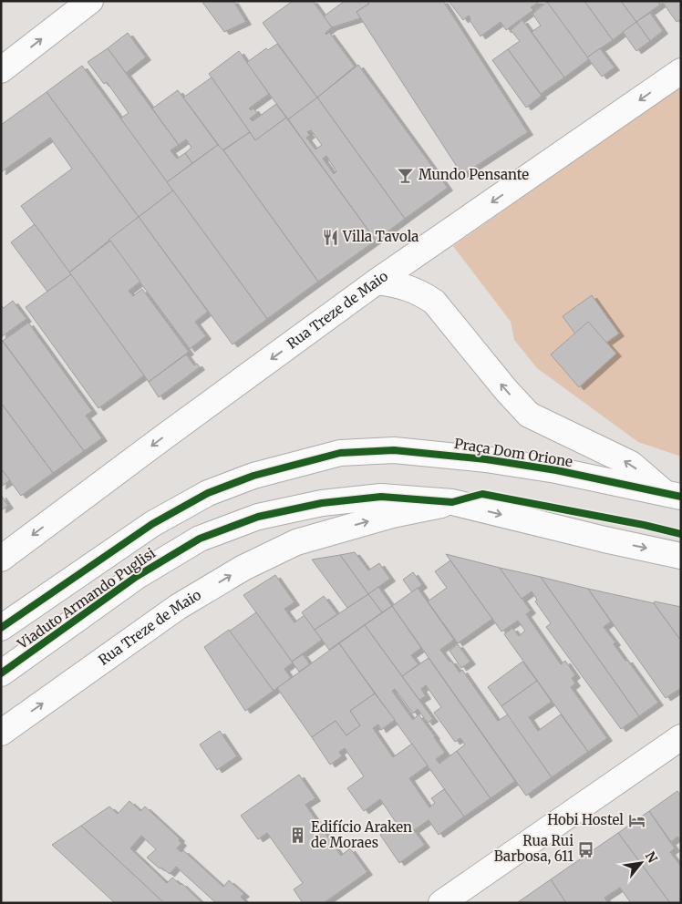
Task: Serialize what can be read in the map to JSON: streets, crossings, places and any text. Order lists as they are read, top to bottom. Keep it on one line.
{"streets":{"main road":["Rua Treze de Maio","Praça Dom Orione","Viaduto Armando Puglisi"]},"crossings":[["Rua Treze de Maio","Viaduto Armando Puglisi"],["Praça Dom Orione","Viaduto Armando Puglisi"]],"places":{"bar":["Mundo Pensante"],"restaurant":["Villa Tavola"],"hotel":["Hobi Hostel"],"building":["Edifício Araken de Moraes"],"bus stop":["Rua Rui Barbosa, 611"]},"north":"top right"}
